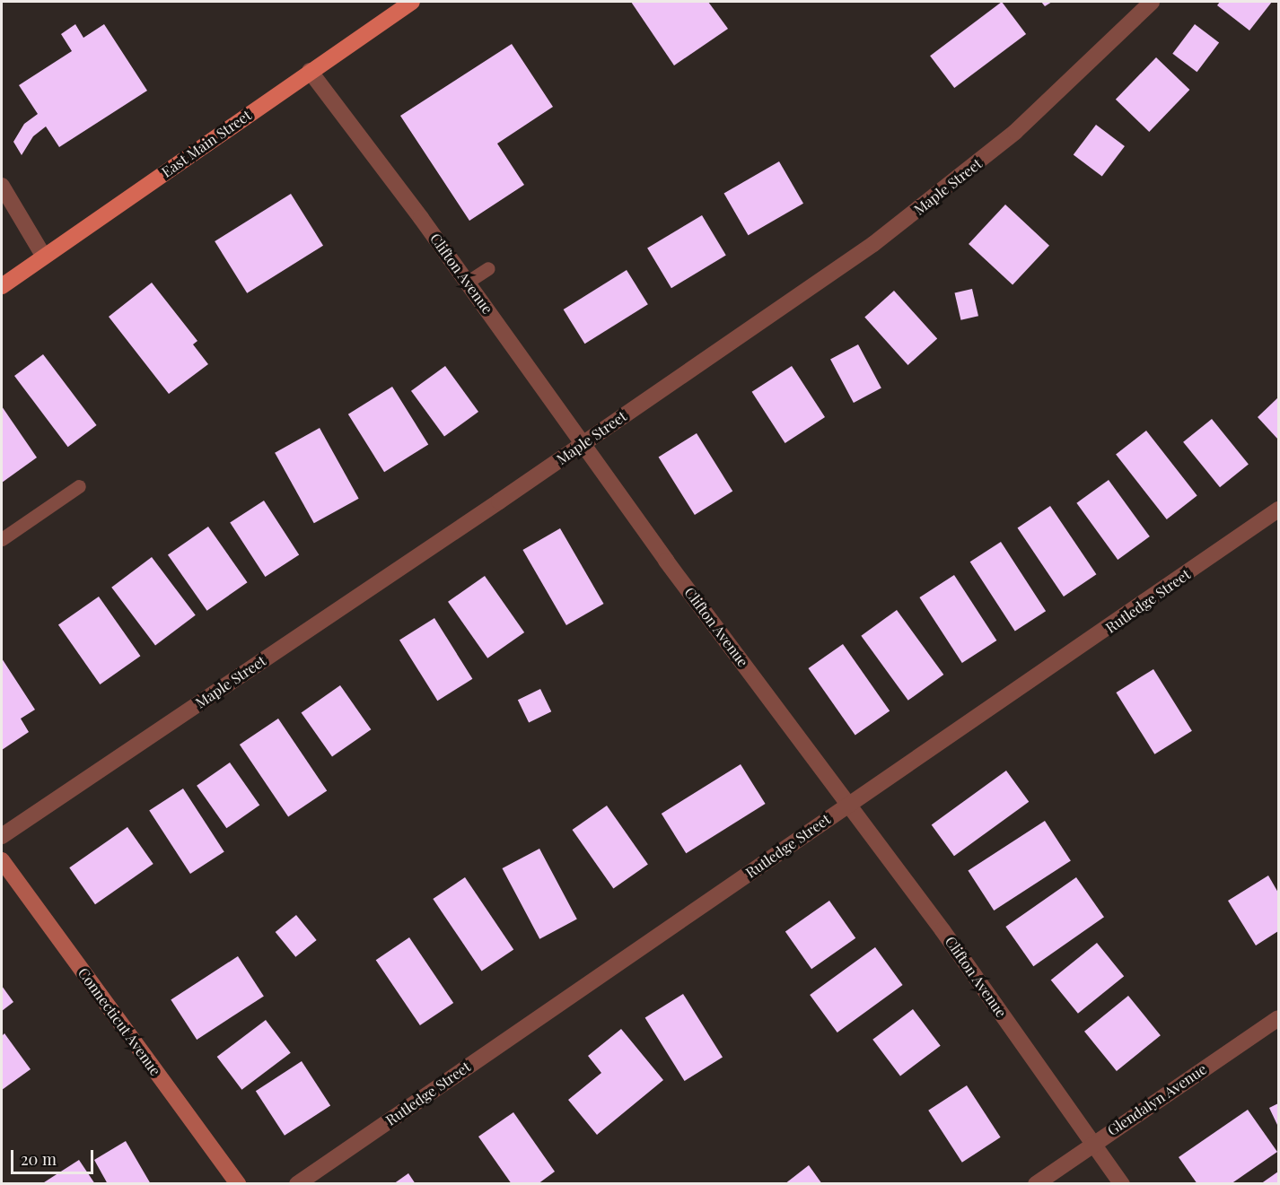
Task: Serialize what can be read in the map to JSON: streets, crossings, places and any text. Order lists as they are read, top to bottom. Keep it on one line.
{"streets":{"main road":["East Main Street"],"street":["Maple Street","Clifton Avenue","Rutledge Street","Connecticut Avenue","Glendalyn Avenue"]},"crossings":[["East Main Street","Clifton Avenue"],["Maple Street","Clifton Avenue"],["Clifton Avenue","Rutledge Street"],["Clifton Avenue","Glendalyn Avenue"]],"scale_bar":"20 m"}
